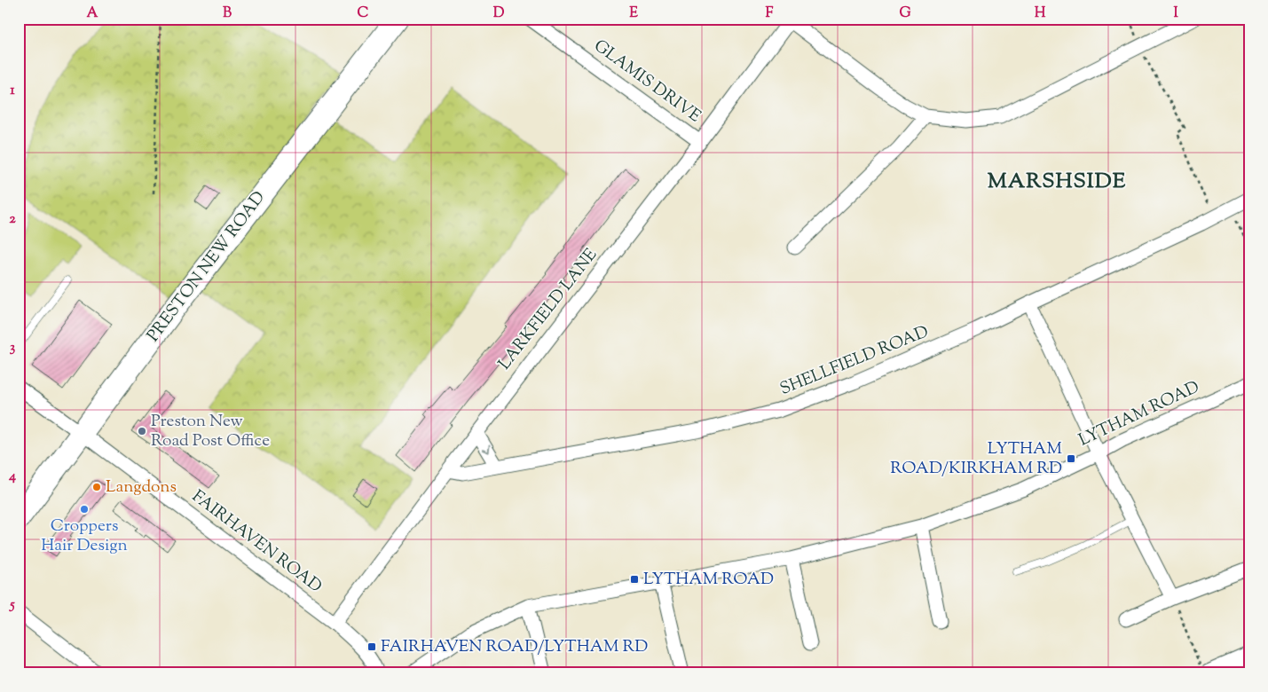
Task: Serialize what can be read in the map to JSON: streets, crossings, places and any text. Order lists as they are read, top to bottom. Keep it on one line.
{"streets":{"highway":["PRESTON NEW ROAD"],"street":["GLAMIS DRIVE","LARKFIELD LANE","SHELLFIELD ROAD","LYTHAM ROAD","FAIRHAVEN ROAD"]},"crossings":[["GLAMIS DRIVE","LARKFIELD LANE"],["PRESTON NEW ROAD","FAIRHAVEN ROAD"],["LARKFIELD LANE","SHELLFIELD ROAD"],["LARKFIELD LANE","FAIRHAVEN ROAD"]],"districts":["MARSHSIDE"],"places":{"other":["Preston New Road Post Office","Langdons","Croppers Hair Design"],"transit":["LYTHAM ROAD/KIRKHAM RD","LYTHAM ROAD","FAIRHAVEN ROAD/LYTHAM RD"]},"grid":{"columns":["A","B","C","D","E","F","G","H","I"],"rows":["1","2","3","4","5"]}}
